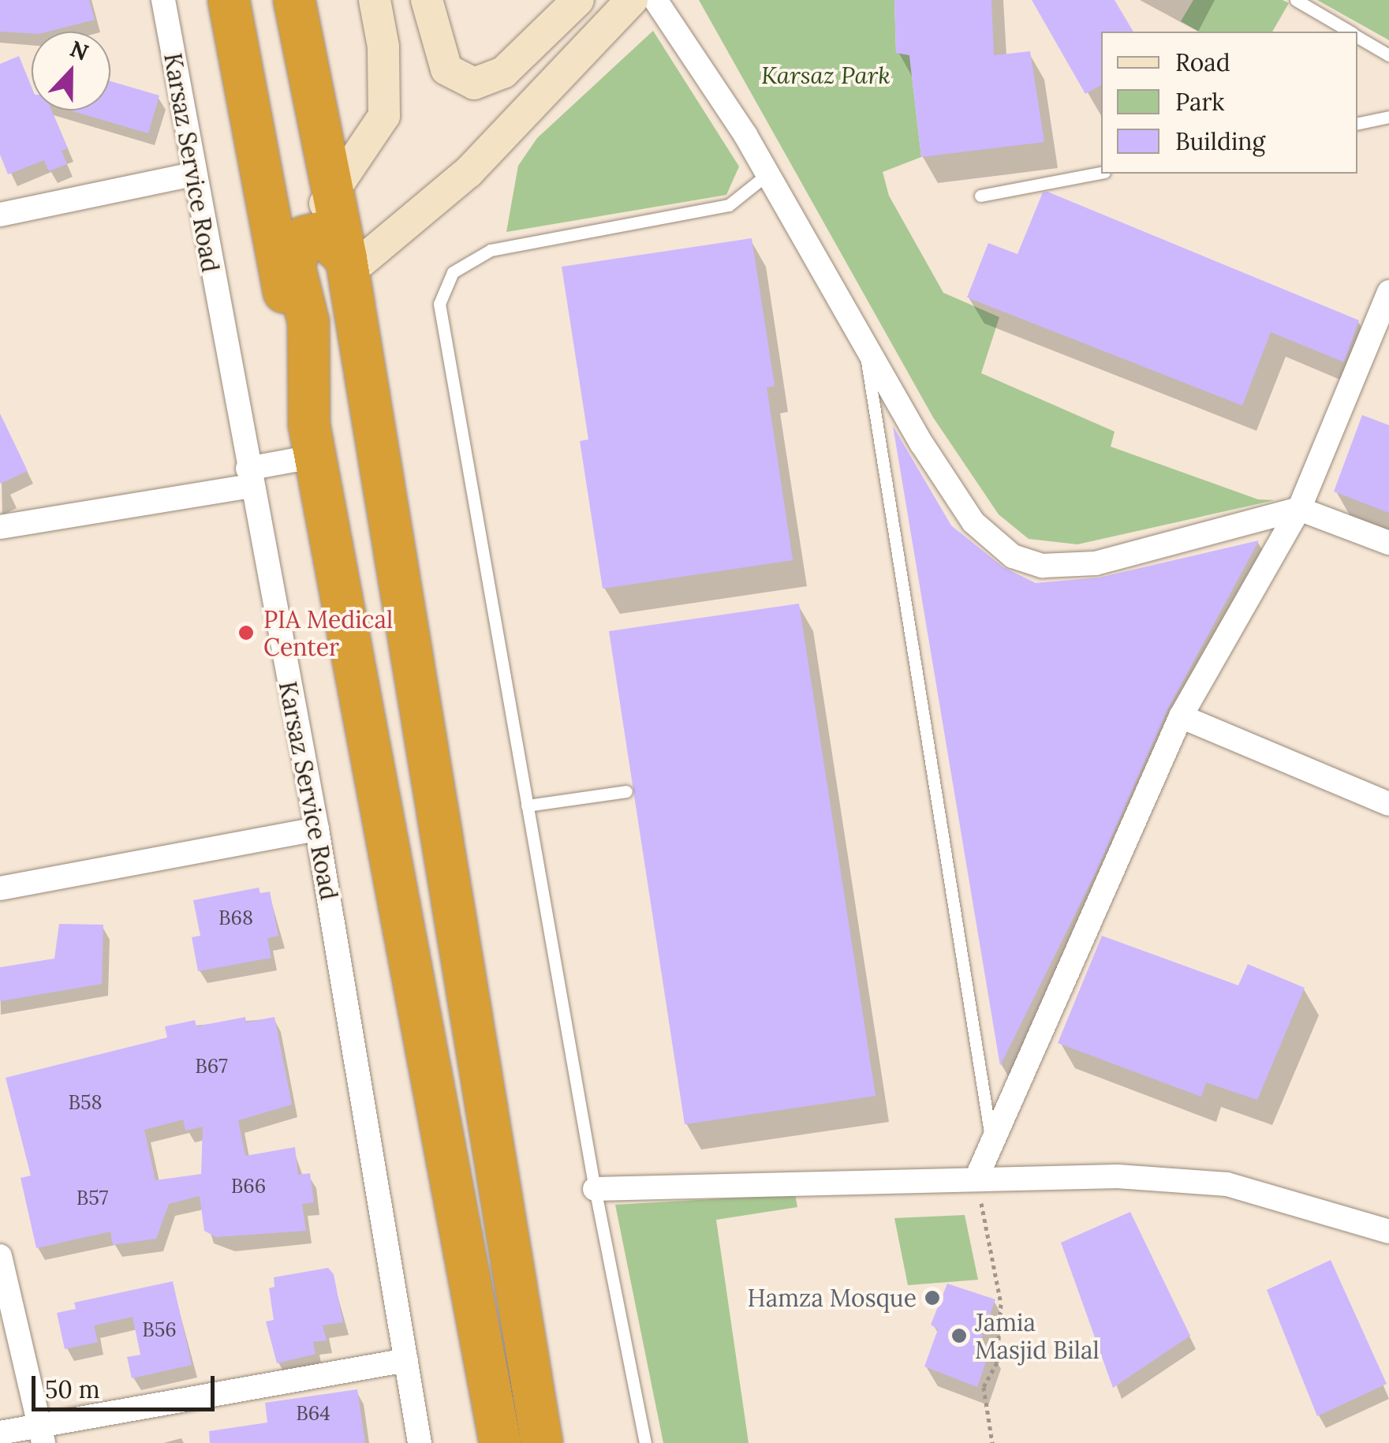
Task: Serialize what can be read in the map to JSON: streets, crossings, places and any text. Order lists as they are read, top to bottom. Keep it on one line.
{"streets":{"street":["Karsaz Service Road"]},"parks":["Karsaz Park"],"places":["PIA Medical Center","Hamza Mosque","Jamia Masjid Bilal"],"house_numbers":["B68","B67","B58","B66","B57","B56","B64"],"legend":["Road","Park","Building"],"scale_bar":"50 m","north":"top"}
